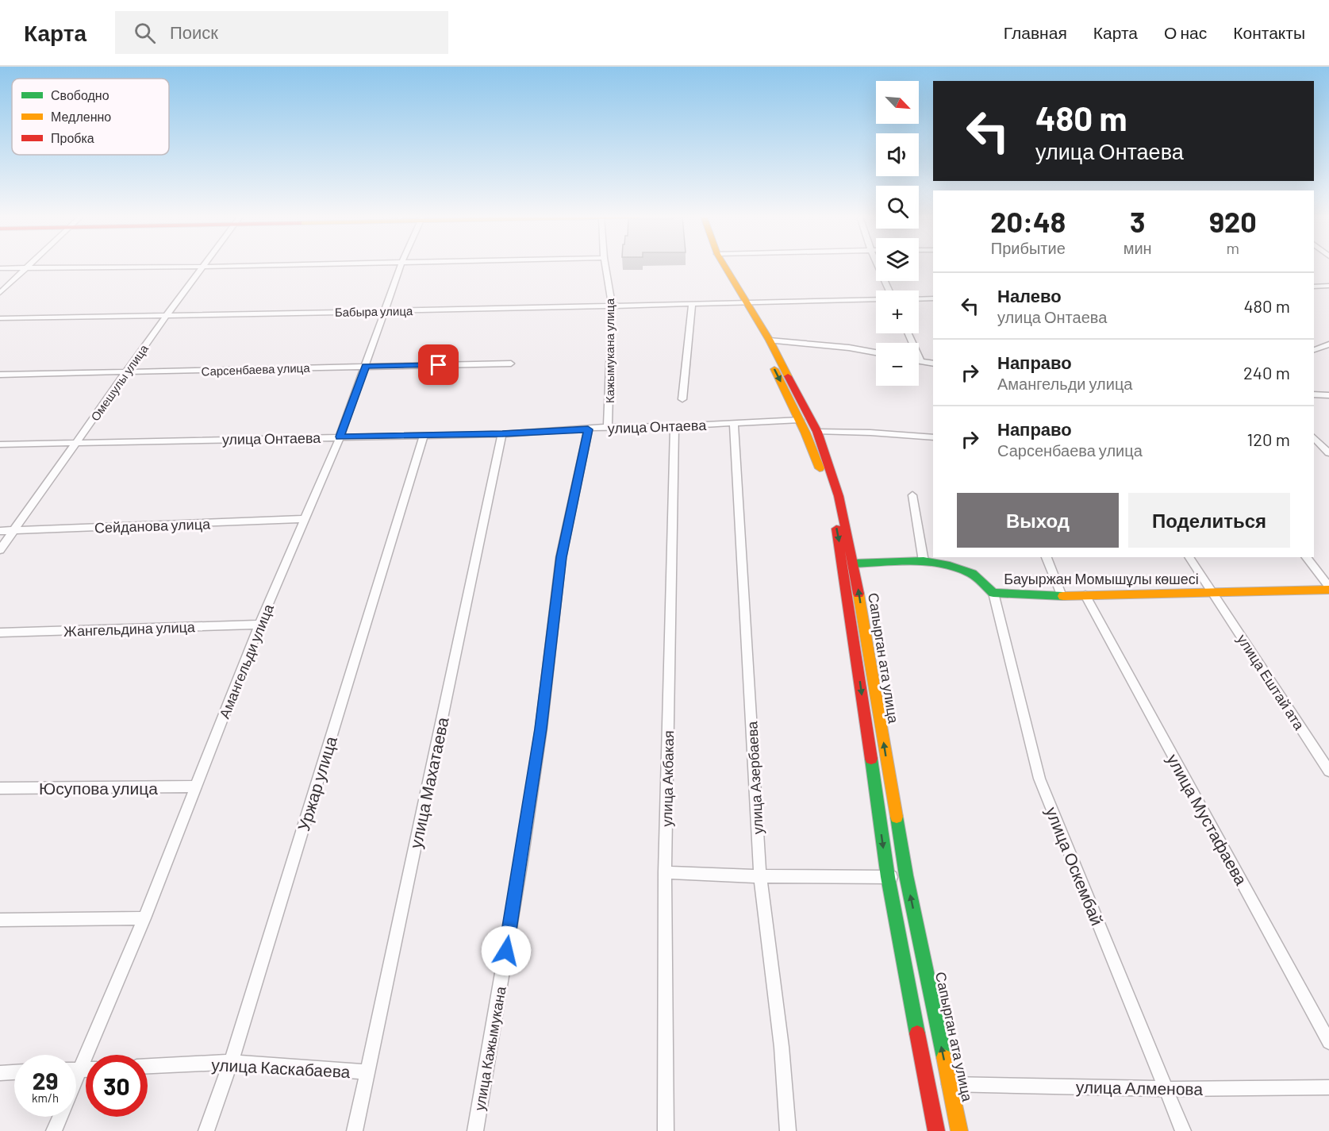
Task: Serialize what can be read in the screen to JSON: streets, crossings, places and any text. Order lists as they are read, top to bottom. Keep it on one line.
{"streets":{"main road":["Бауыржан Момышұлы көшесі","Сапырган ата улица"],"street":["Бабыра улица","Кажымукана улица","Сарсенбаева улица","Омешулы улица","улица Онтаева","Сейданова улица","Жангельдина улица","Амангельди улица","улица Ештай ата","улица Азербаева","улица Акбакая","улица Махатаева","Уржар улица","Юсупова улица","улица Мустафаева","улица Оскембай","улица Кажымукана","улица Каскабаева","улица Алменова"]},"crossings":[["Бабыра улица","Кажымукана улица"],["Бабыра улица","Омешулы улица"],["Бабыра улица","Сапырган ата улица"],["Бабыра улица","Амангельди улица"],["Кажымукана улица","улица Онтаева"],["Сарсенбаева улица","Омешулы улица"],["Сарсенбаева улица","Амангельди улица"],["Омешулы улица","улица Онтаева"],["Омешулы улица","Сейданова улица"],["улица Онтаева","Сапырган ата улица"],["улица Онтаева","Амангельди улица"],["улица Онтаева","улица Азербаева"],["улица Онтаева","улица Акбакая"],["улица Онтаева","улица Махатаева"],["улица Онтаева","Уржар улица"],["улица Онтаева","улица Кажымукана"],["Сейданова улица","Амангельди улица"],["Бауыржан Момышұлы көшесі","Сапырган ата улица"],["Бауыржан Момышұлы көшесі","улица Ештай ата"],["Бауыржан Момышұлы көшесі","улица Мустафаева"],["Бауыржан Момышұлы көшесі","улица Оскембай"],["Жангельдина улица","Амангельди улица"],["Сапырган ата улица","улица Алменова"],["Амангельди улица","Юсупова улица"],["улица Махатаева","улица Каскабаева"],["Уржар улица","улица Каскабаева"],["улица Оскембай","улица Алменова"]],"legend":["Свободно","Медленно","Пробка"],"north":"bottom right","page":{"header":"Карта","search":"Поиск","nav":["Главная","Карта","О нас","Контакты"],"map_buttons":["+","−"],"turn":["480 m","улица Онтаева"],"eta":["20:48","Прибытие","3","мин","920","m"],"list":[{"name":"Налево","note":"улица Онтаева","value":"480 m"},{"name":"Направо","note":"Амангельди улица","value":"240 m"},{"name":"Направо","note":"Сарсенбаева улица","value":"120 m"}],"buttons":["Выход","Поделиться"],"speed":"29 km/h","limit":"30"}}
